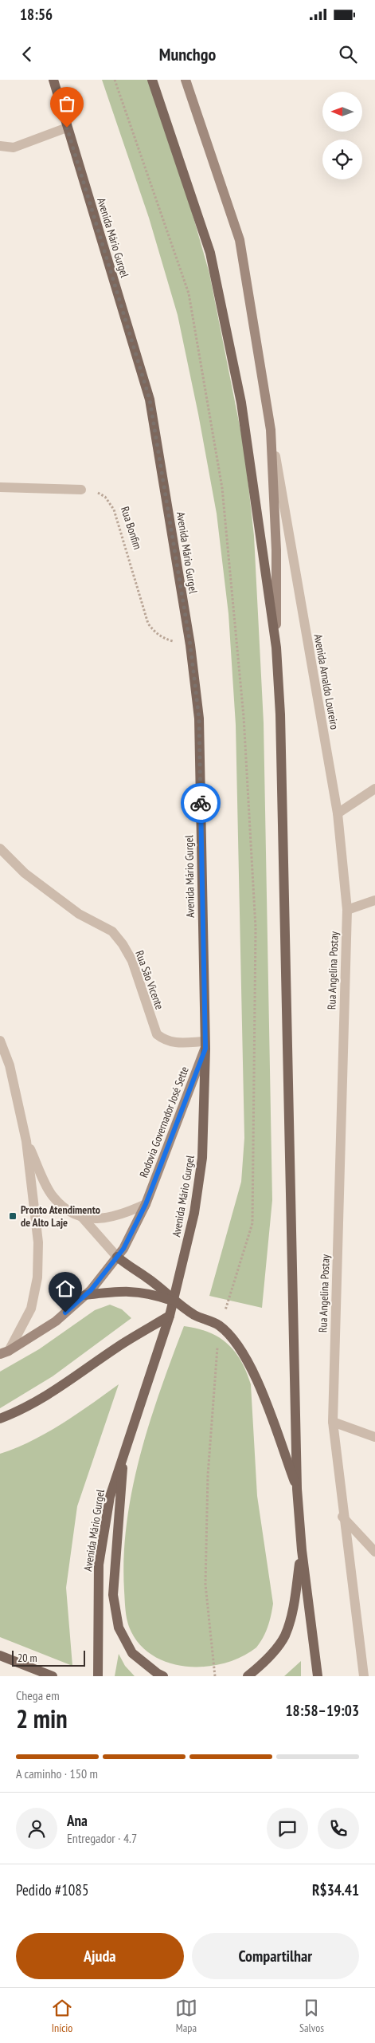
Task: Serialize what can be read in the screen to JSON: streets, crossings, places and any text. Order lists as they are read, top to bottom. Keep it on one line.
{"streets":{"main road":["Avenida Mário Gurgel"],"street":["Avenida Arnaldo Loureiro","Rua Angelina Postay","Rua São Vicente","Rodovia Governador José Sette"],"path":["Rua Bonfim"]},"crossings":[["Avenida Mário Gurgel","Rua Bonfim"],["Avenida Mário Gurgel","Rua São Vicente"],["Avenida Mário Gurgel","Rodovia Governador José Sette"],["Avenida Arnaldo Loureiro","Rua Angelina Postay"],["Rua São Vicente","Rodovia Governador José Sette"]],"places":{"transit":["Pronto Atendimento de Alto Laje"]},"scale_bar":"20 m","north":"left","page":{"status":"18:56","header":"Munchgo","scale":"20 m","heading":["2 min","Chega em","18:58–19:03"],"panel":["Ana","Entregador · 4.7","Pedido #1085","R$34.41"],"bar":"A caminho · 150 m","buttons":["Ajuda","Compartilhar"],"tabs":["Início","Mapa","Salvos"]}}
